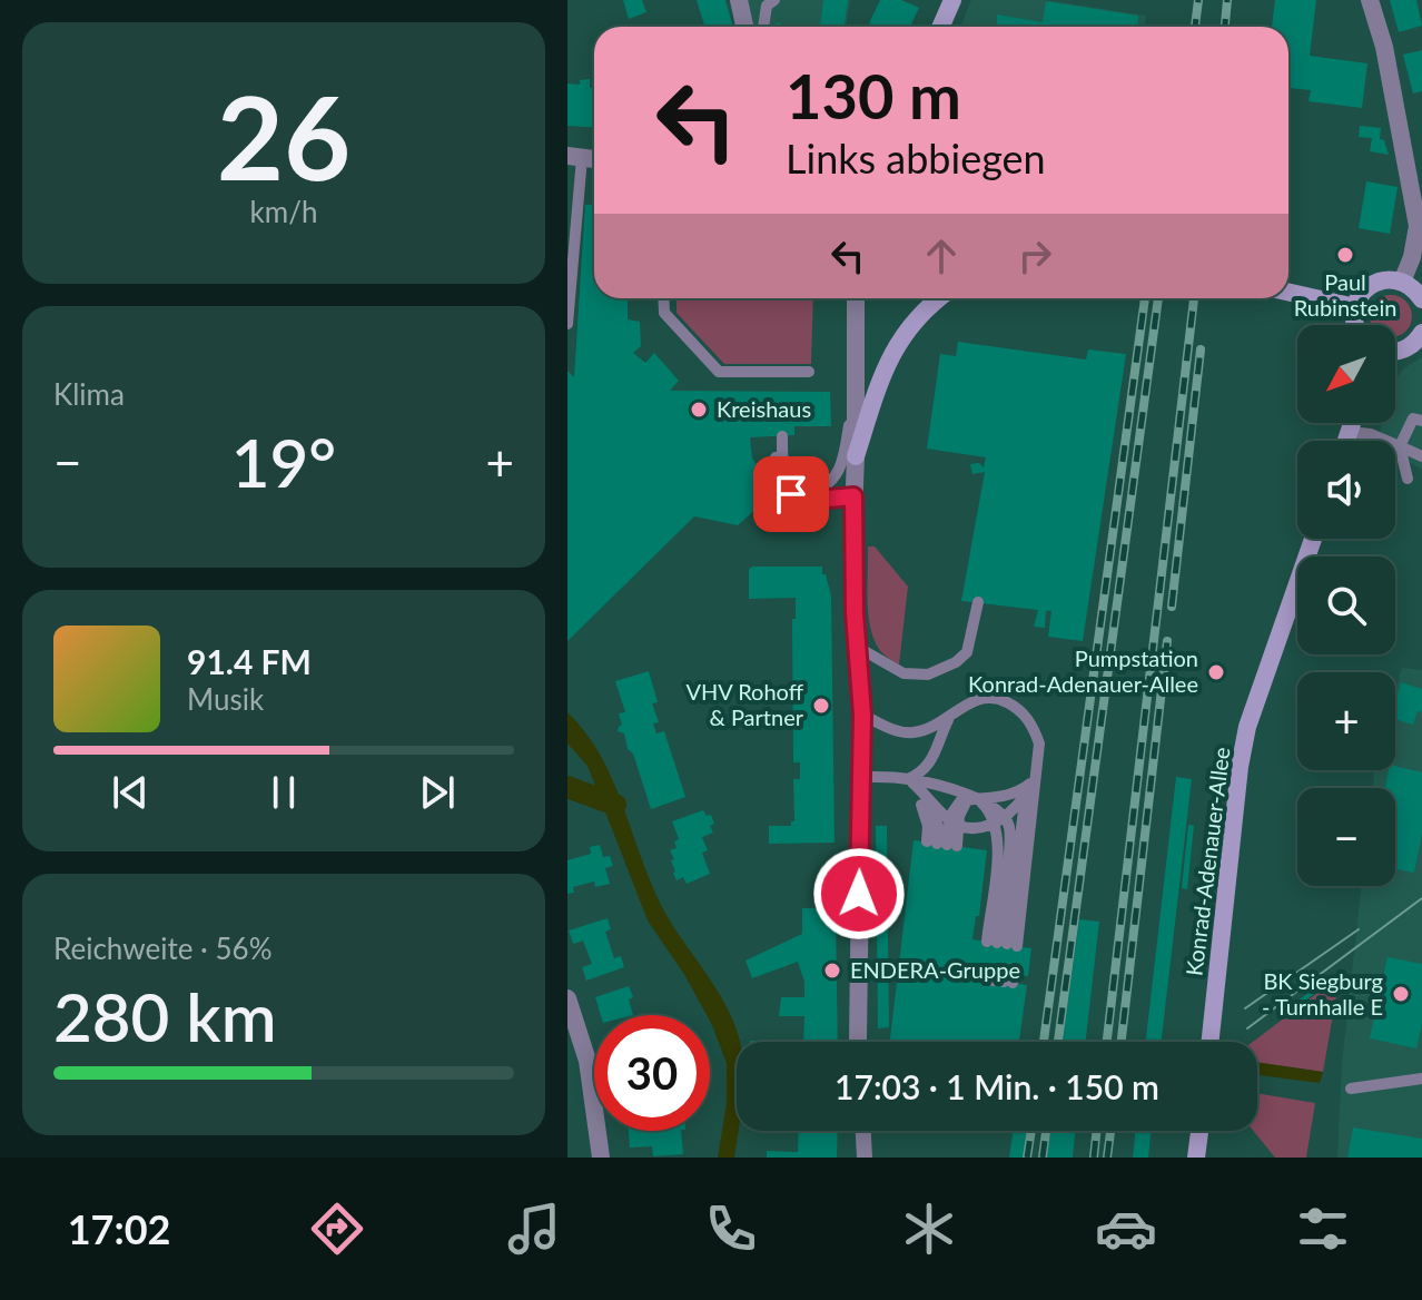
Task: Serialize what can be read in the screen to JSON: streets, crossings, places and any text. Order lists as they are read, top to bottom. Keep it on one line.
{"streets":{"main road":["Konrad-Adenauer-Allee"]},"places":["Paul Rubinstein","Kreishaus","Pumpstation Konrad-Adenauer-Allee","VHV Rohoff & Partner","ENDERA-Gruppe","BK Siegburg - Turnhalle E"],"north":"bottom left","page":{"tile":[["26","km/h"],"Klima",["Reichweite · 56%","280 km"]],"turn":["130 m","Links abbiegen"],"map_buttons":["+","−"],"heat":["−","19°","+"],"song":["91.4 FM","Musik"],"limit":"30","trip":"17:03 · 1 Min. · 150 m","tabs":"17:02"}}
